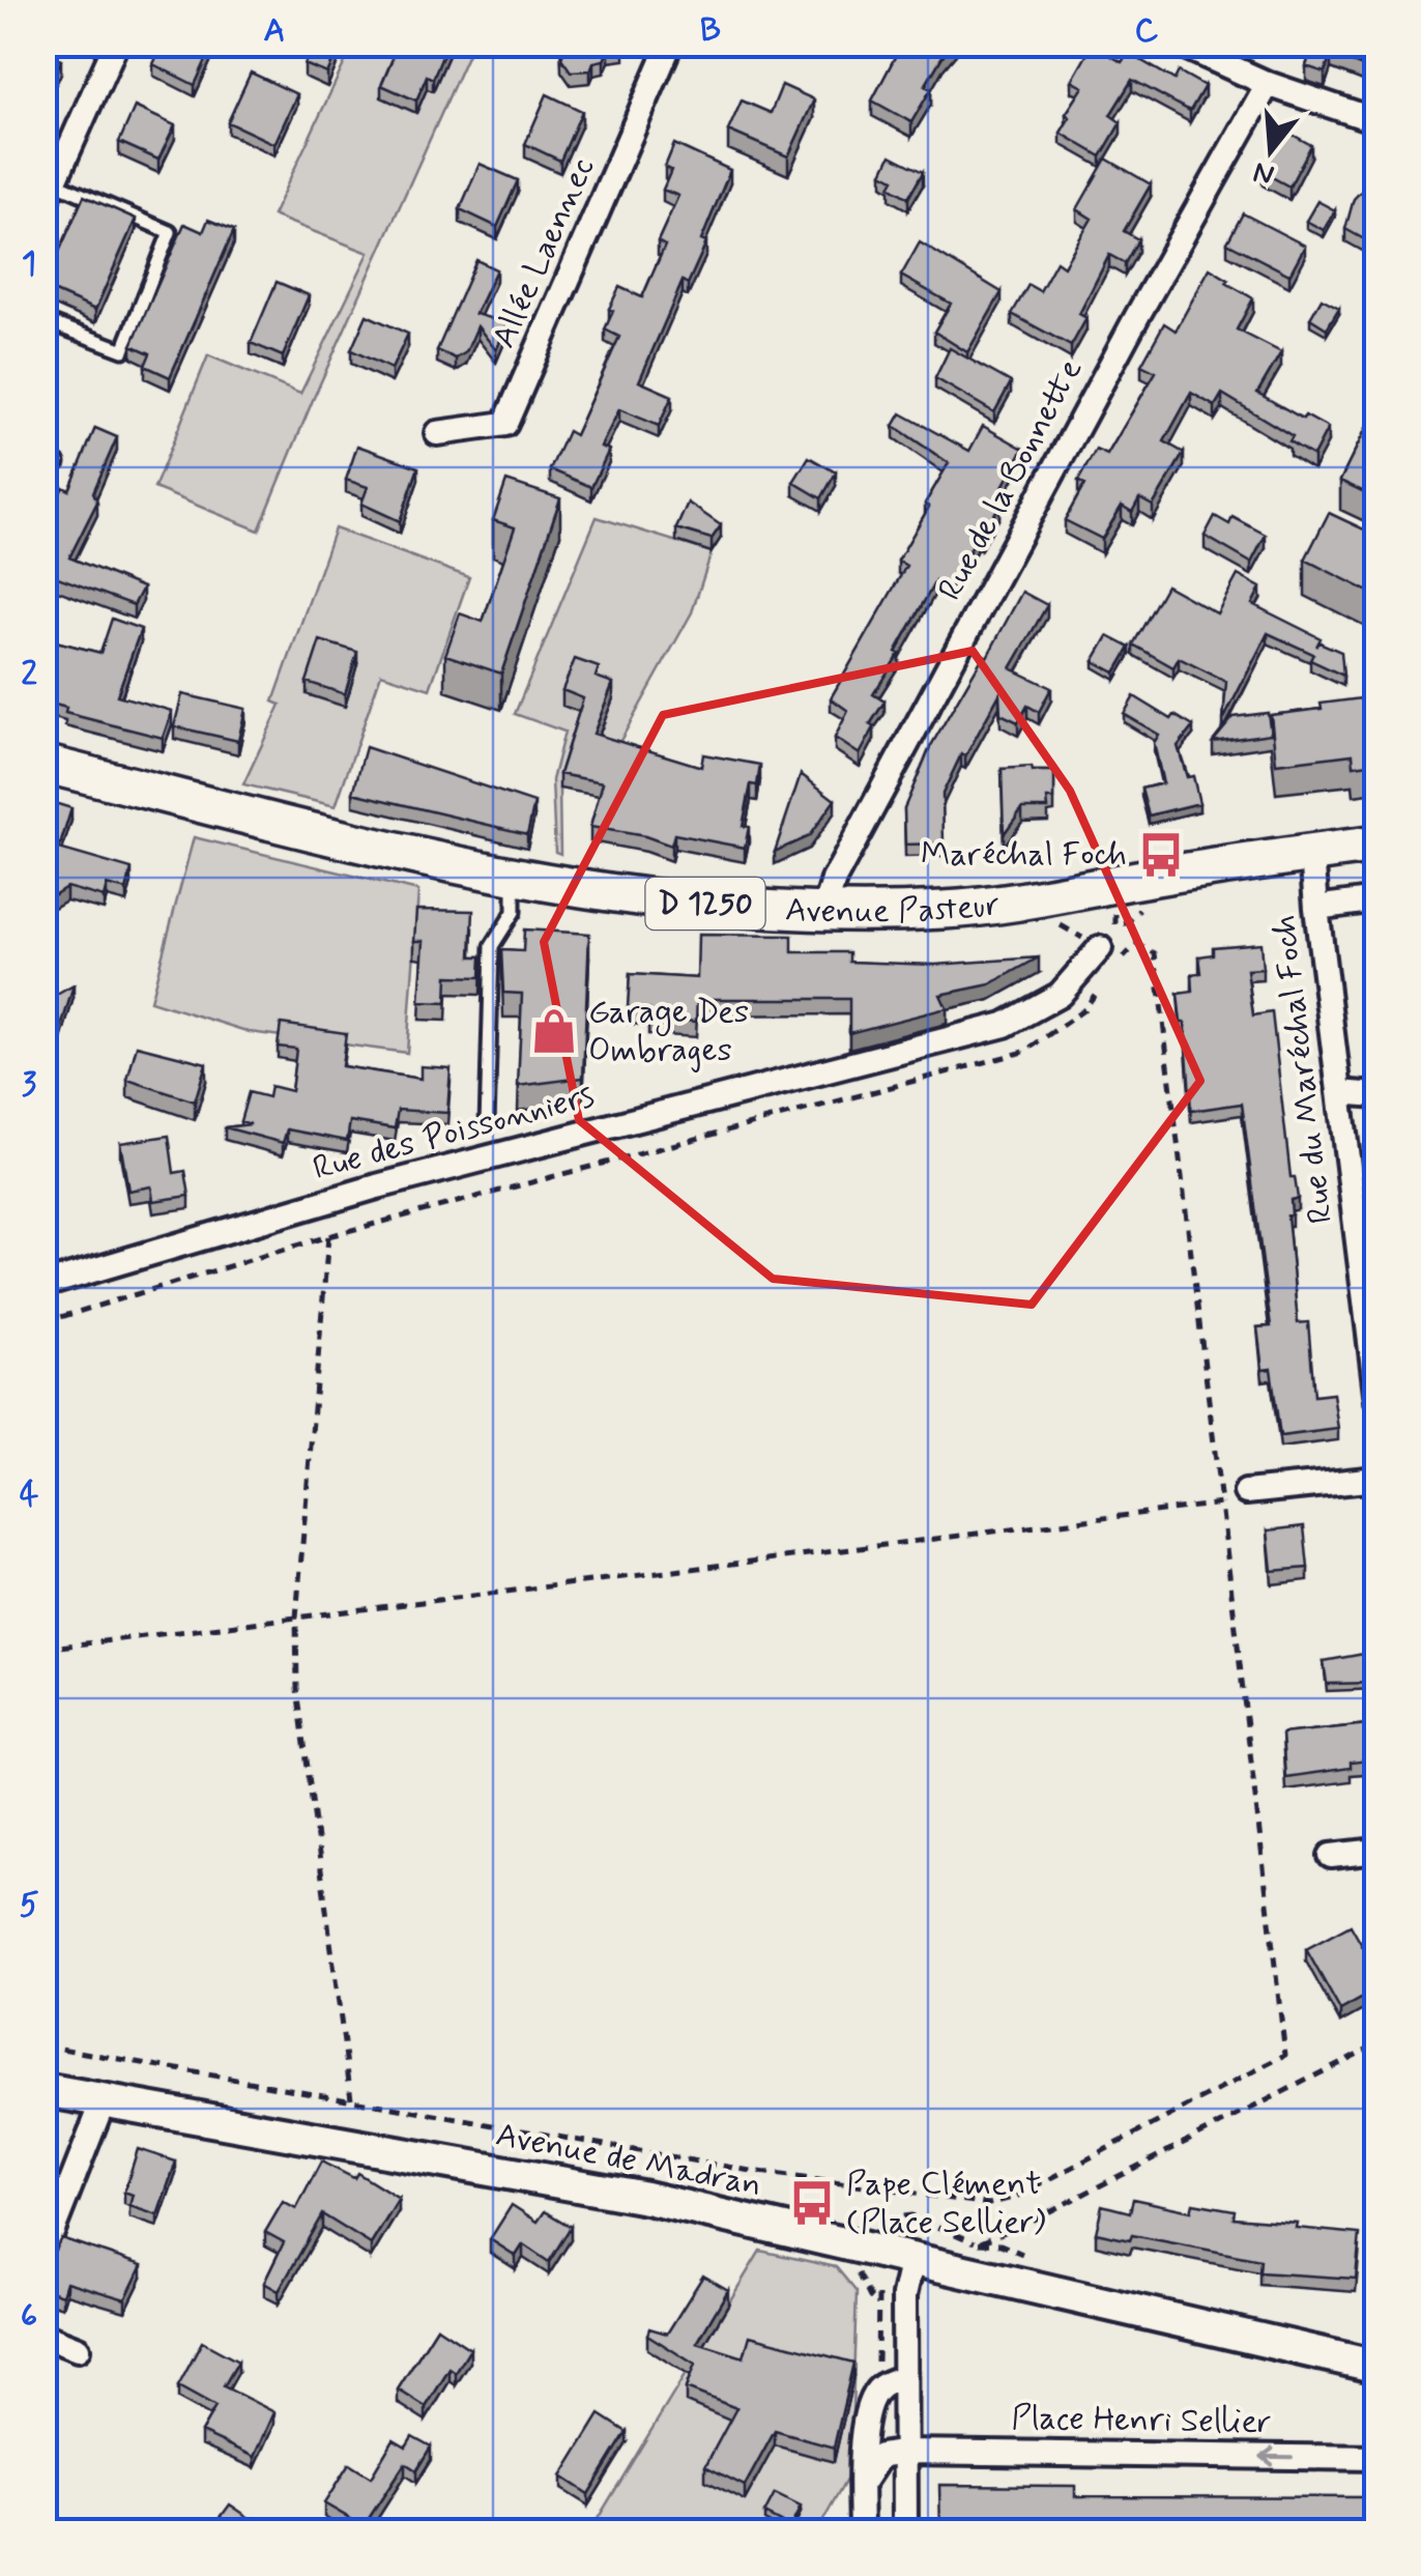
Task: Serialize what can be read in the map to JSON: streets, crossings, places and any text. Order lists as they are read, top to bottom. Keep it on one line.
{"streets":{"main road":["D 1250","Avenue Pasteur","Avenue de Madran"],"street":["Allée Laennec","Rue de la Bonnette","Rue du Maréchal Foch","Rue des Poissonniers","Place Henri Sellier"]},"crossings":[["Rue de la Bonnette","Avenue Pasteur"],["Avenue Pasteur","Rue du Maréchal Foch"]],"one_way":["Place Henri Sellier"],"places":{"bus stop":["Maréchal Foch","Pape Clément (Place Sellier)"],"shop":["Garage Des Ombrages"]},"north":"bottom","grid":{"columns":["A","B","C"],"rows":["1","2","3","4","5","6"]}}
